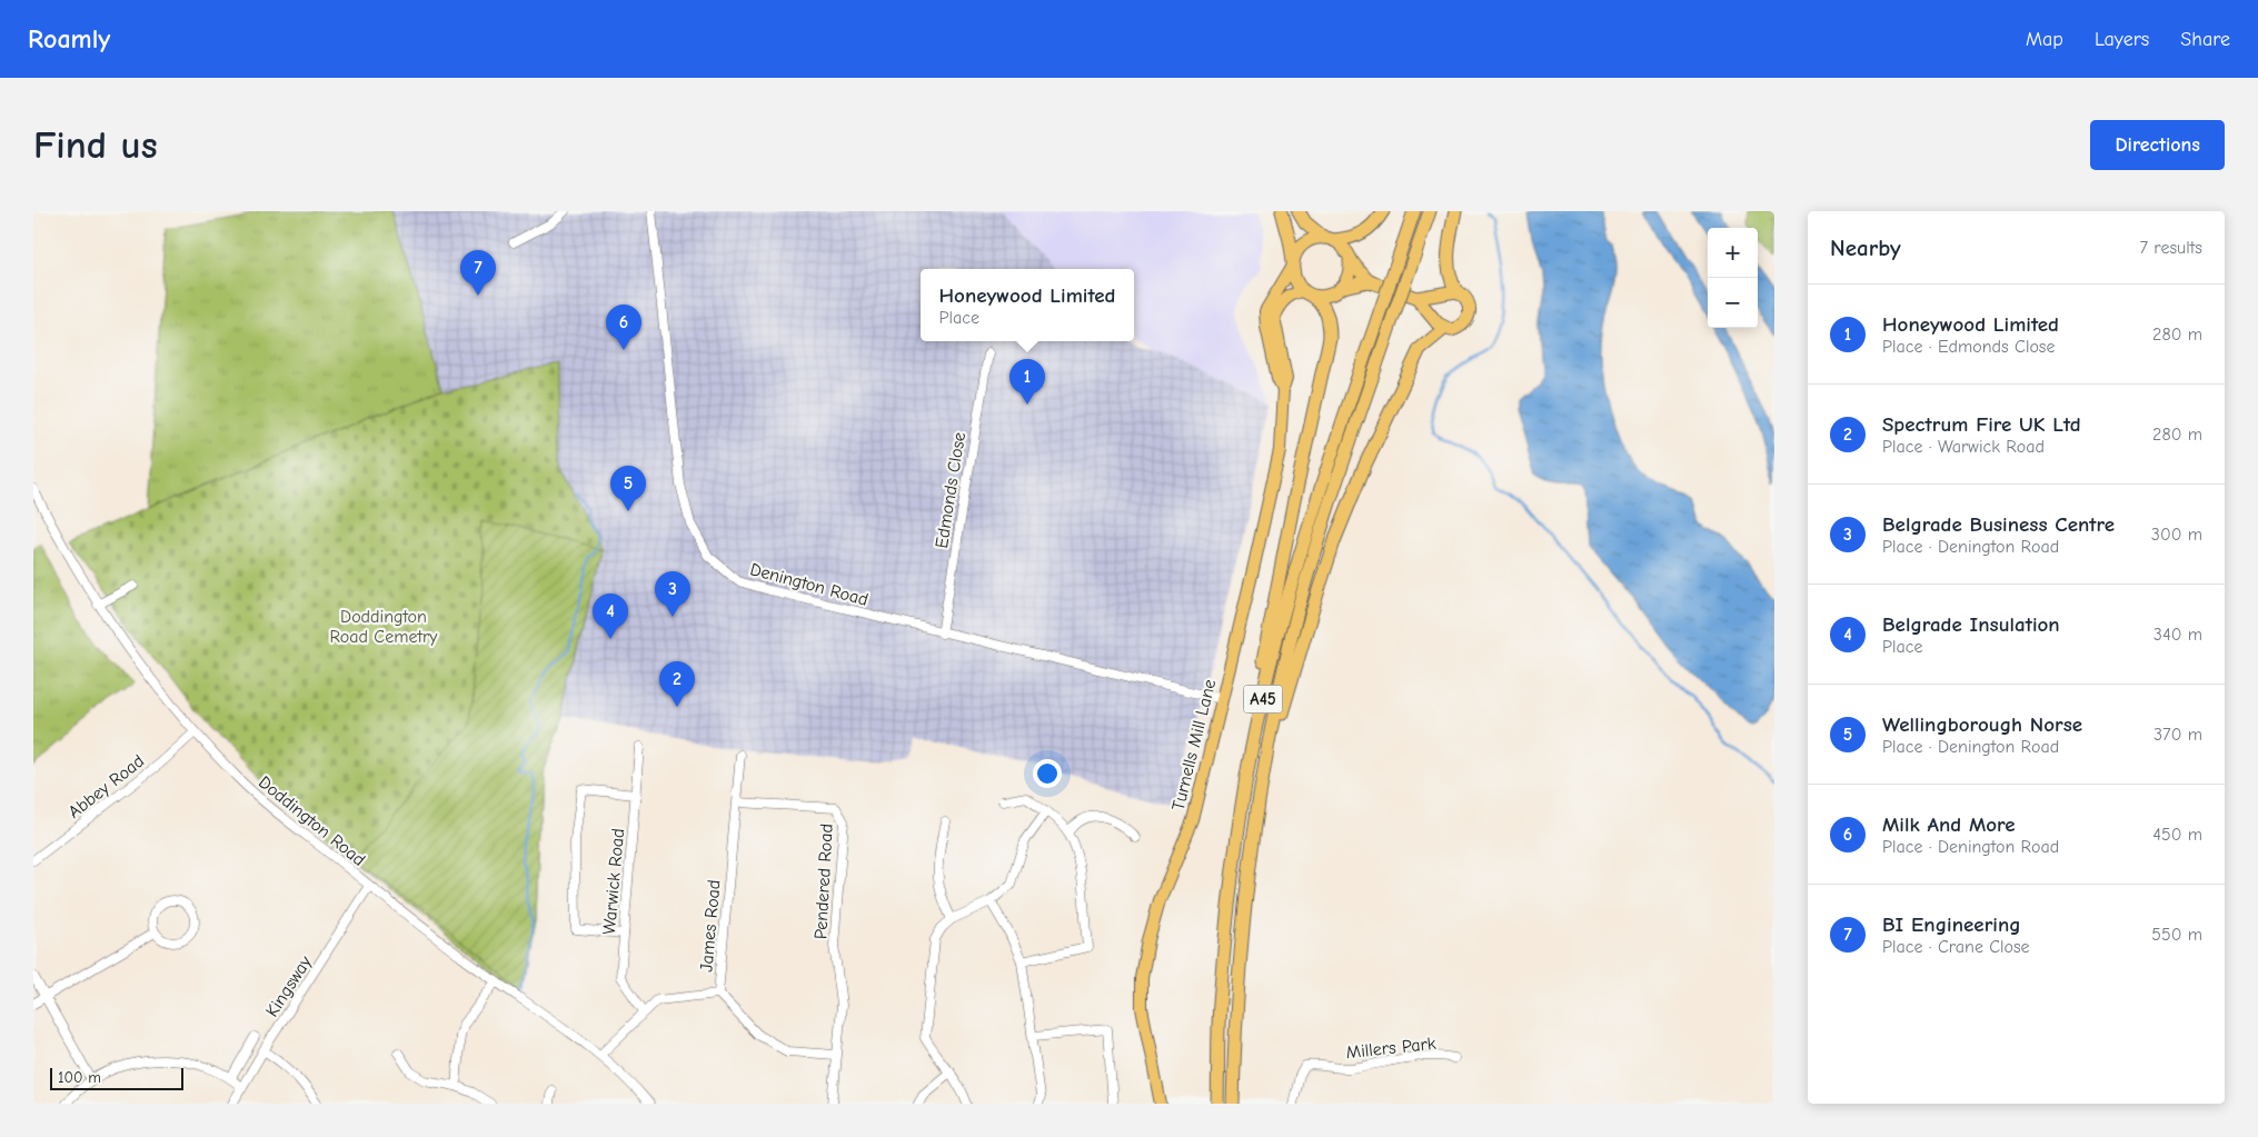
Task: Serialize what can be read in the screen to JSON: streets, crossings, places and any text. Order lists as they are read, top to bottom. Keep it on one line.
{"streets":{"highway":["A45"],"main road":["Turnells Mill Lane"],"street":["Edmonds Close","Denington Road","Abbey Road","Doddington Road","Warwick Road","Pendered Road","James Road","Kingsway","Millers Park"]},"crossings":[["Edmonds Close","Denington Road"],["Denington Road","Turnells Mill Lane"],["A45","Turnells Mill Lane"],["Abbey Road","Doddington Road"],["Doddington Road","James Road"],["Doddington Road","Kingsway"],["Warwick Road","James Road"],["Pendered Road","James Road"]],"parks":["Doddington Road Cemetry"],"scale_bar":"100 m","page":{"header":"Roamly","nav":["Map","Layers","Share"],"buttons":"Directions","title":"Find us","heading":["Nearby","7 results"],"map_buttons":["+","−"],"pins":["7","6","1","5","3","4","2"],"popup":["Honeywood Limited","Place"],"list":[{"mark":"1","name":"Honeywood Limited","note":"Place · Edmonds Close","value":"280 m"},{"mark":"2","name":"Spectrum Fire UK Ltd","note":"Place · Warwick Road","value":"280 m"},{"mark":"3","name":"Belgrade Business Centre","note":"Place · Denington Road","value":"300 m"},{"mark":"4","name":"Belgrade Insulation","note":"Place","value":"340 m"},{"mark":"5","name":"Wellingborough Norse","note":"Place · Denington Road","value":"370 m"},{"mark":"6","name":"Milk And More","note":"Place · Denington Road","value":"450 m"},{"mark":"7","name":"BI Engineering","note":"Place · Crane Close","value":"550 m"}],"scale":"100 m"}}
